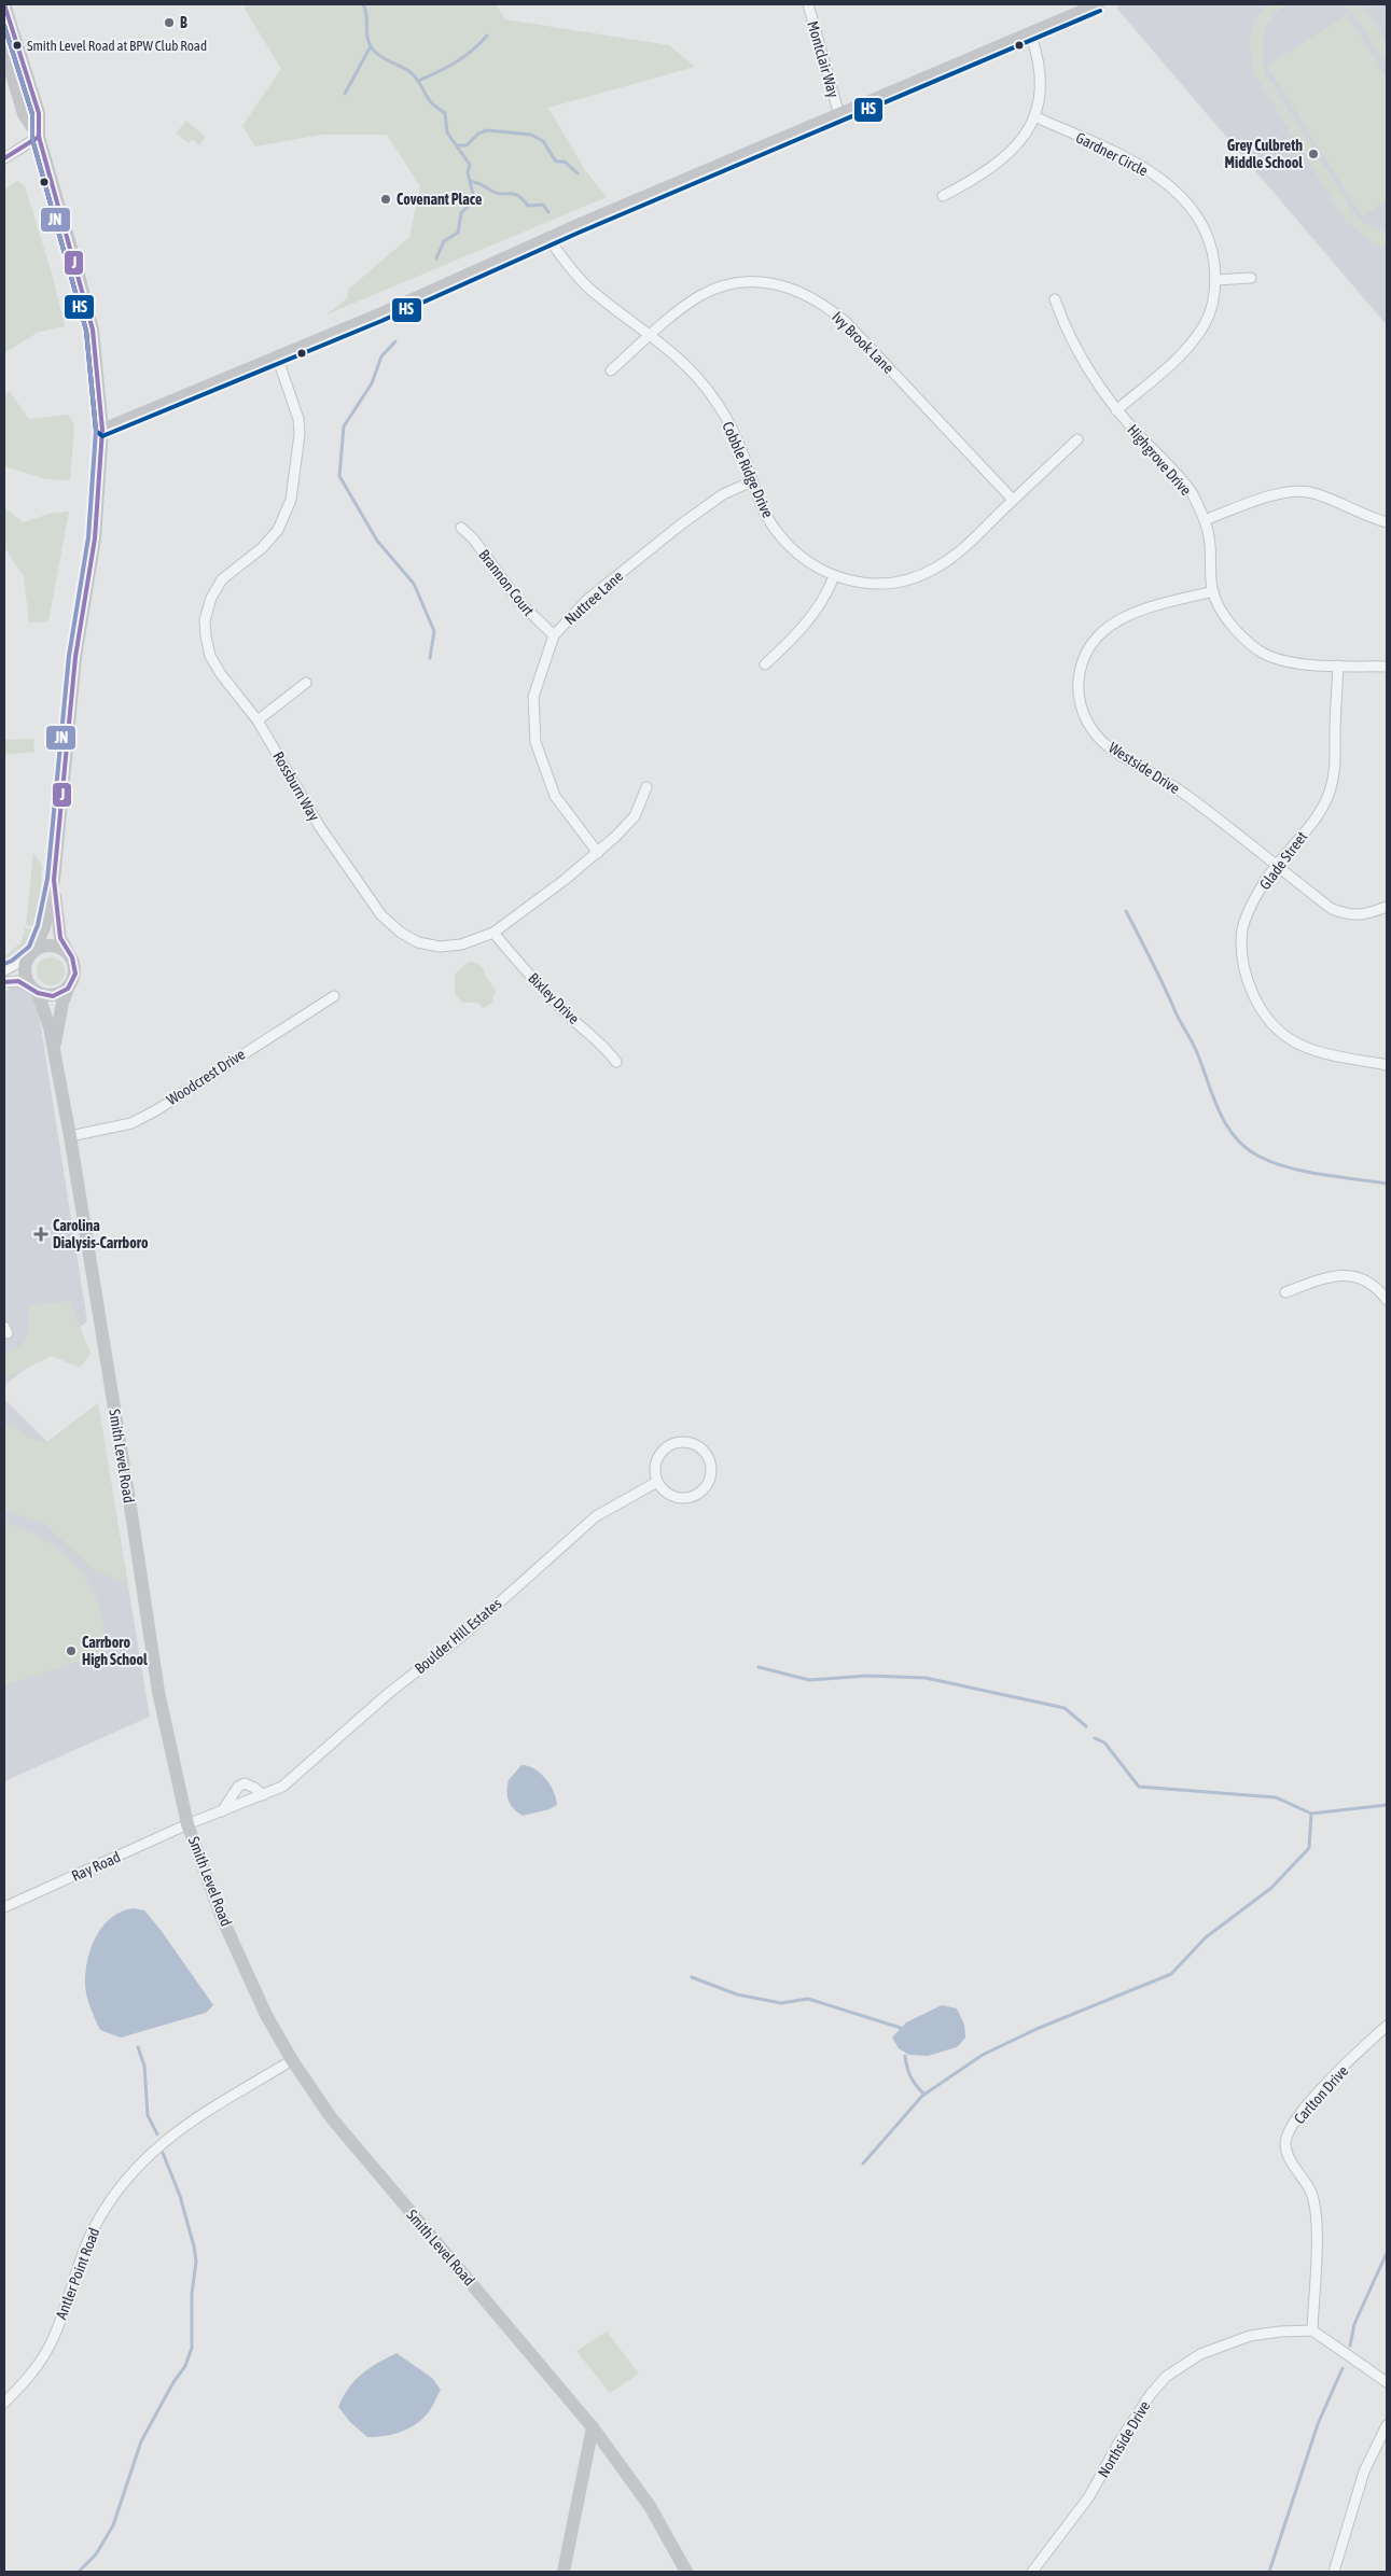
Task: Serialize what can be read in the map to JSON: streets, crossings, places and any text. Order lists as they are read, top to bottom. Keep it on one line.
{"streets":{"main road":["Smith Level Road"],"street":["Montclair Way","Gardner Circle","Ivy Brook Lane","Highgrove Drive","Cobble Ridge Drive","Brannon Court","Nuttree Lane","Westside Drive","Rossburn Way","Glade Street","Bixley Drive","Woodcrest Drive","Boulder Hill Estates","Ray Road","Carlton Drive","Antler Point Road","Northside Drive"]},"crossings":[["Gardner Circle","Highgrove Drive"],["Ivy Brook Lane","Cobble Ridge Drive"],["Highgrove Drive","Westside Drive"],["Highgrove Drive","Glade Street"],["Cobble Ridge Drive","Nuttree Lane"],["Brannon Court","Nuttree Lane"],["Nuttree Lane","Rossburn Way"],["Westside Drive","Glade Street"],["Rossburn Way","Bixley Drive"],["Woodcrest Drive","Smith Level Road"],["Smith Level Road","Boulder Hill Estates"],["Smith Level Road","Ray Road"],["Smith Level Road","Antler Point Road"],["Boulder Hill Estates","Ray Road"],["Carlton Drive","Northside Drive"]],"places":{"other":["B","Smith Level Road at BPW Club Road","Grey Culbreth Middle School","Covenant Place","Carrboro High School"],"health":["Carolina Dialysis-Carrboro"]},"lines":["transit line J","transit line HS","transit line JN"]}
